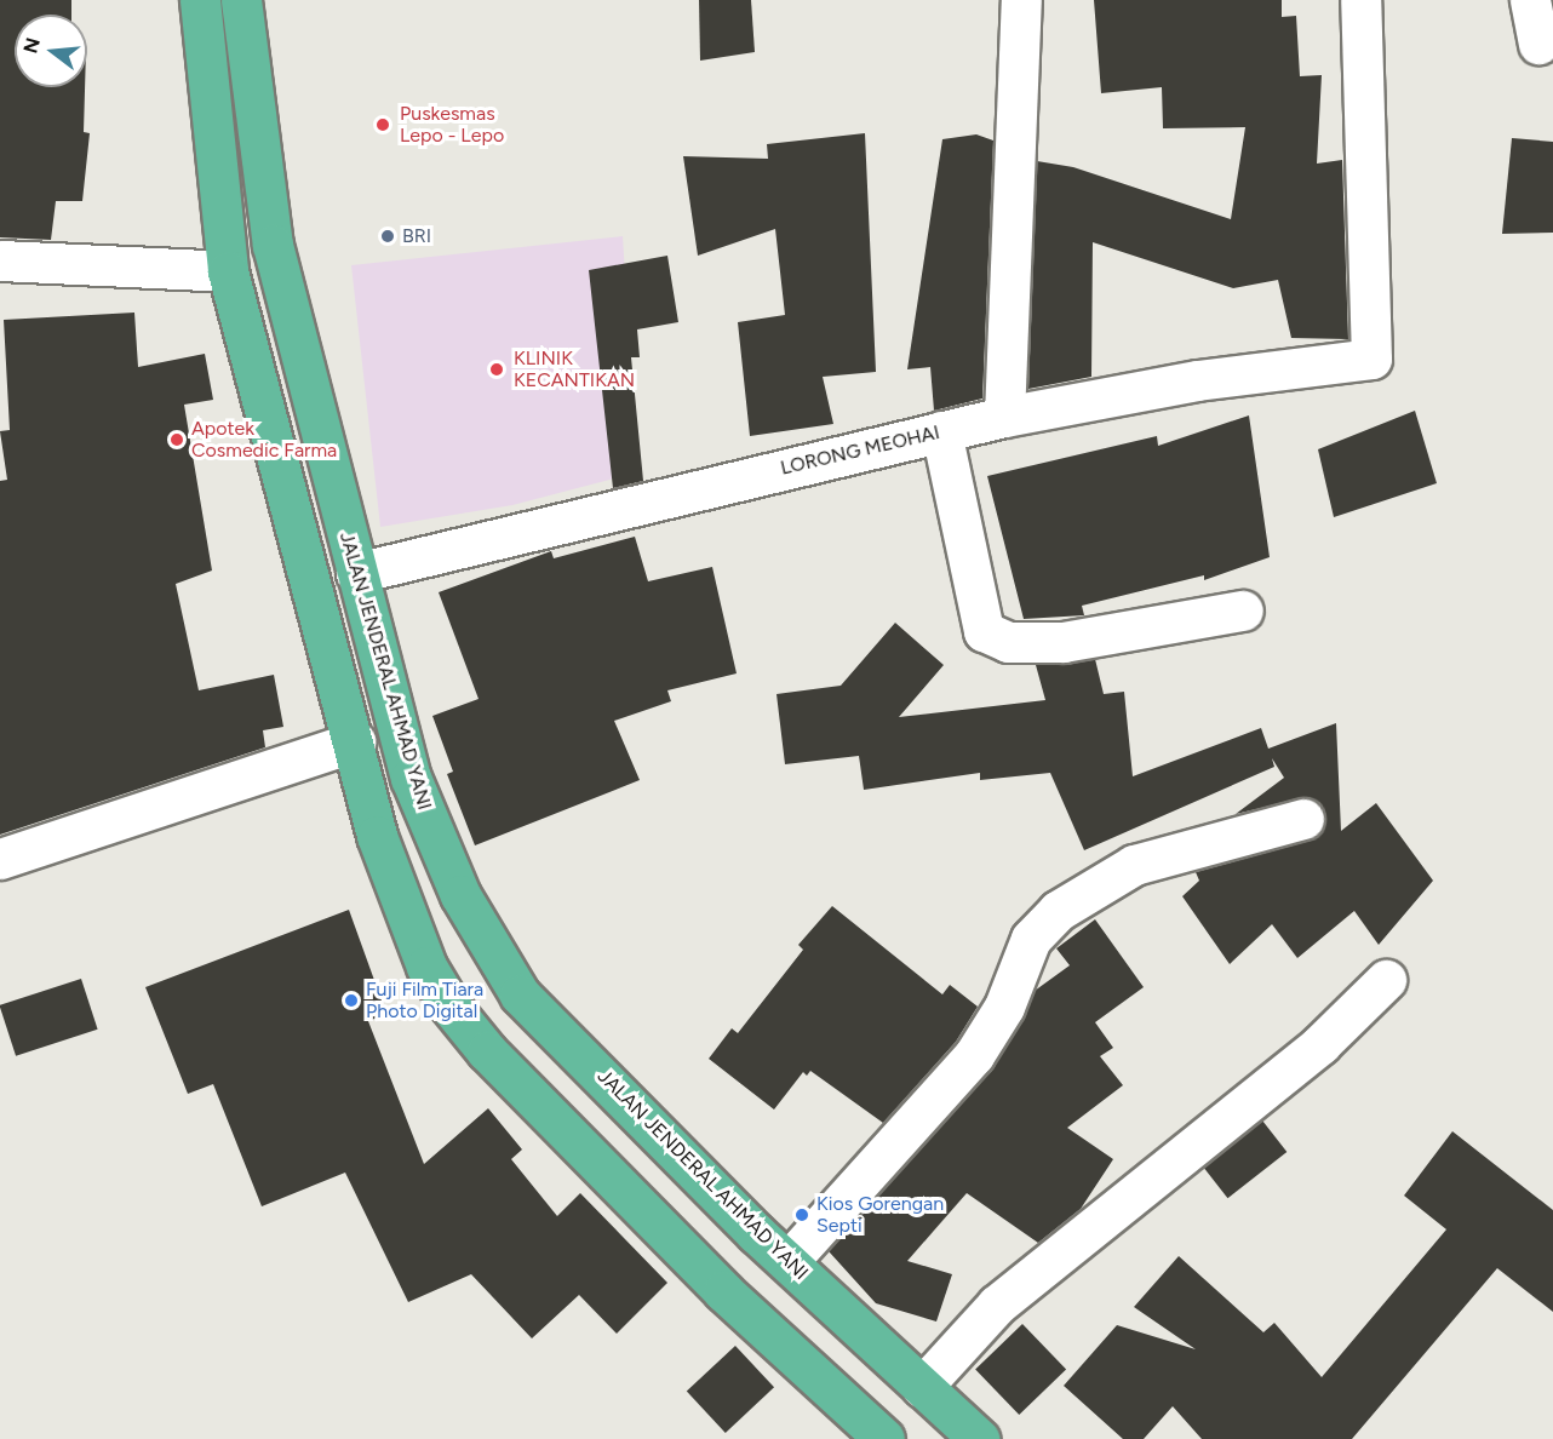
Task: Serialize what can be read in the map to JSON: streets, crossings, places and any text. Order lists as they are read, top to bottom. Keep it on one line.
{"streets":{"highway":["JALAN JENDERAL AHMAD YANI"],"street":["LORONG MEOHAI"]},"crossings":[["LORONG MEOHAI","JALAN JENDERAL AHMAD YANI"]],"places":["Puskesmas Lepo - Lepo","BRI","KLINIK KECANTIKAN","Apotek Cosmedic Farma","Fuji Film Tiara Photo Digital","Kios Gorengan Septi"],"north":"left"}
